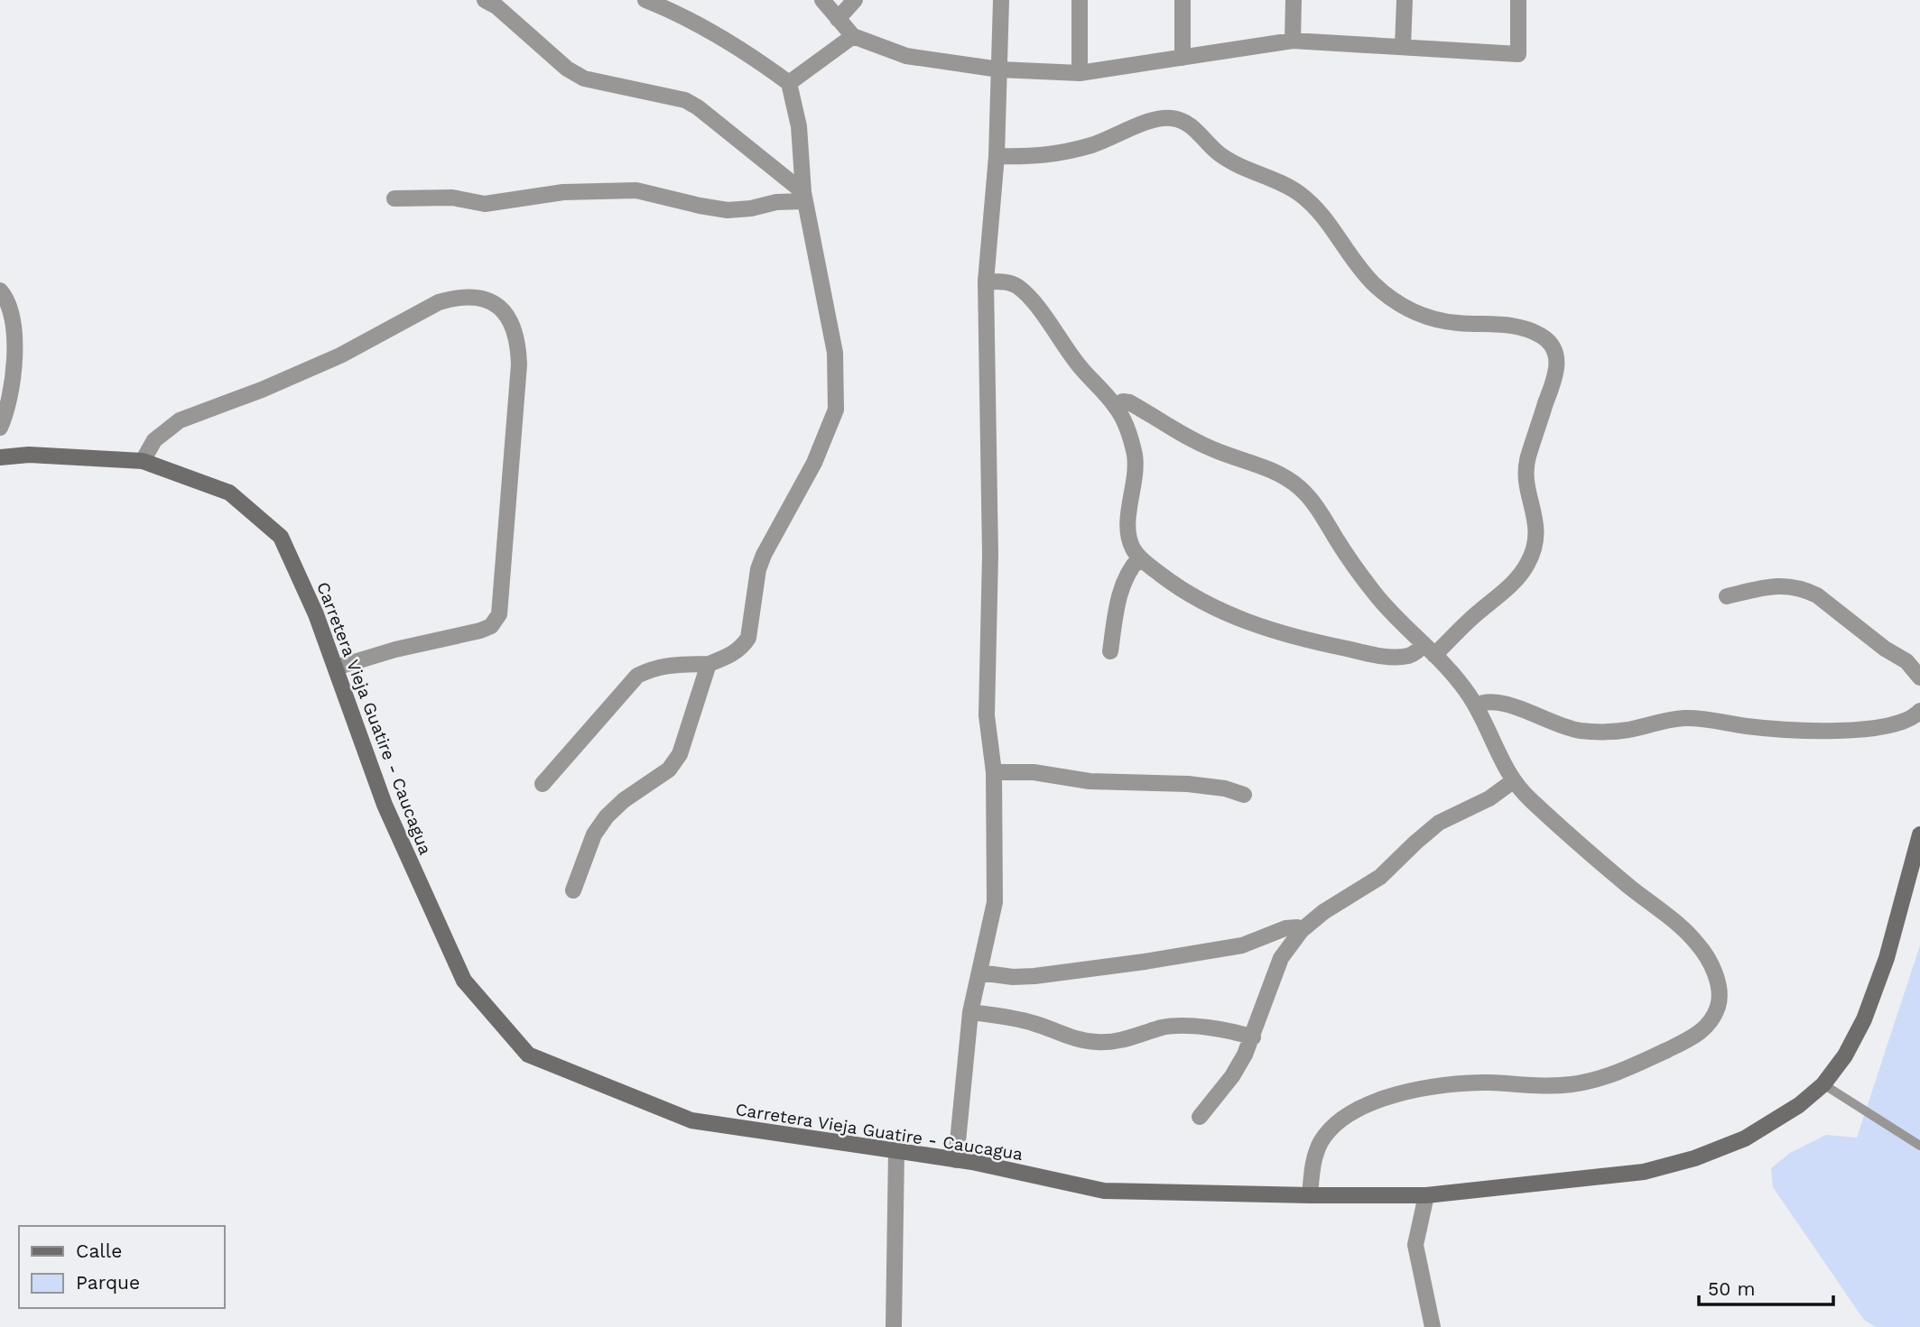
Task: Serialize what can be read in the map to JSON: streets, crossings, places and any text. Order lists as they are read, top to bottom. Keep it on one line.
{"streets":{"main road":["Carretera Vieja Guatire - Caucagua"]},"legend":["Calle","Parque"],"scale_bar":"50 m"}
